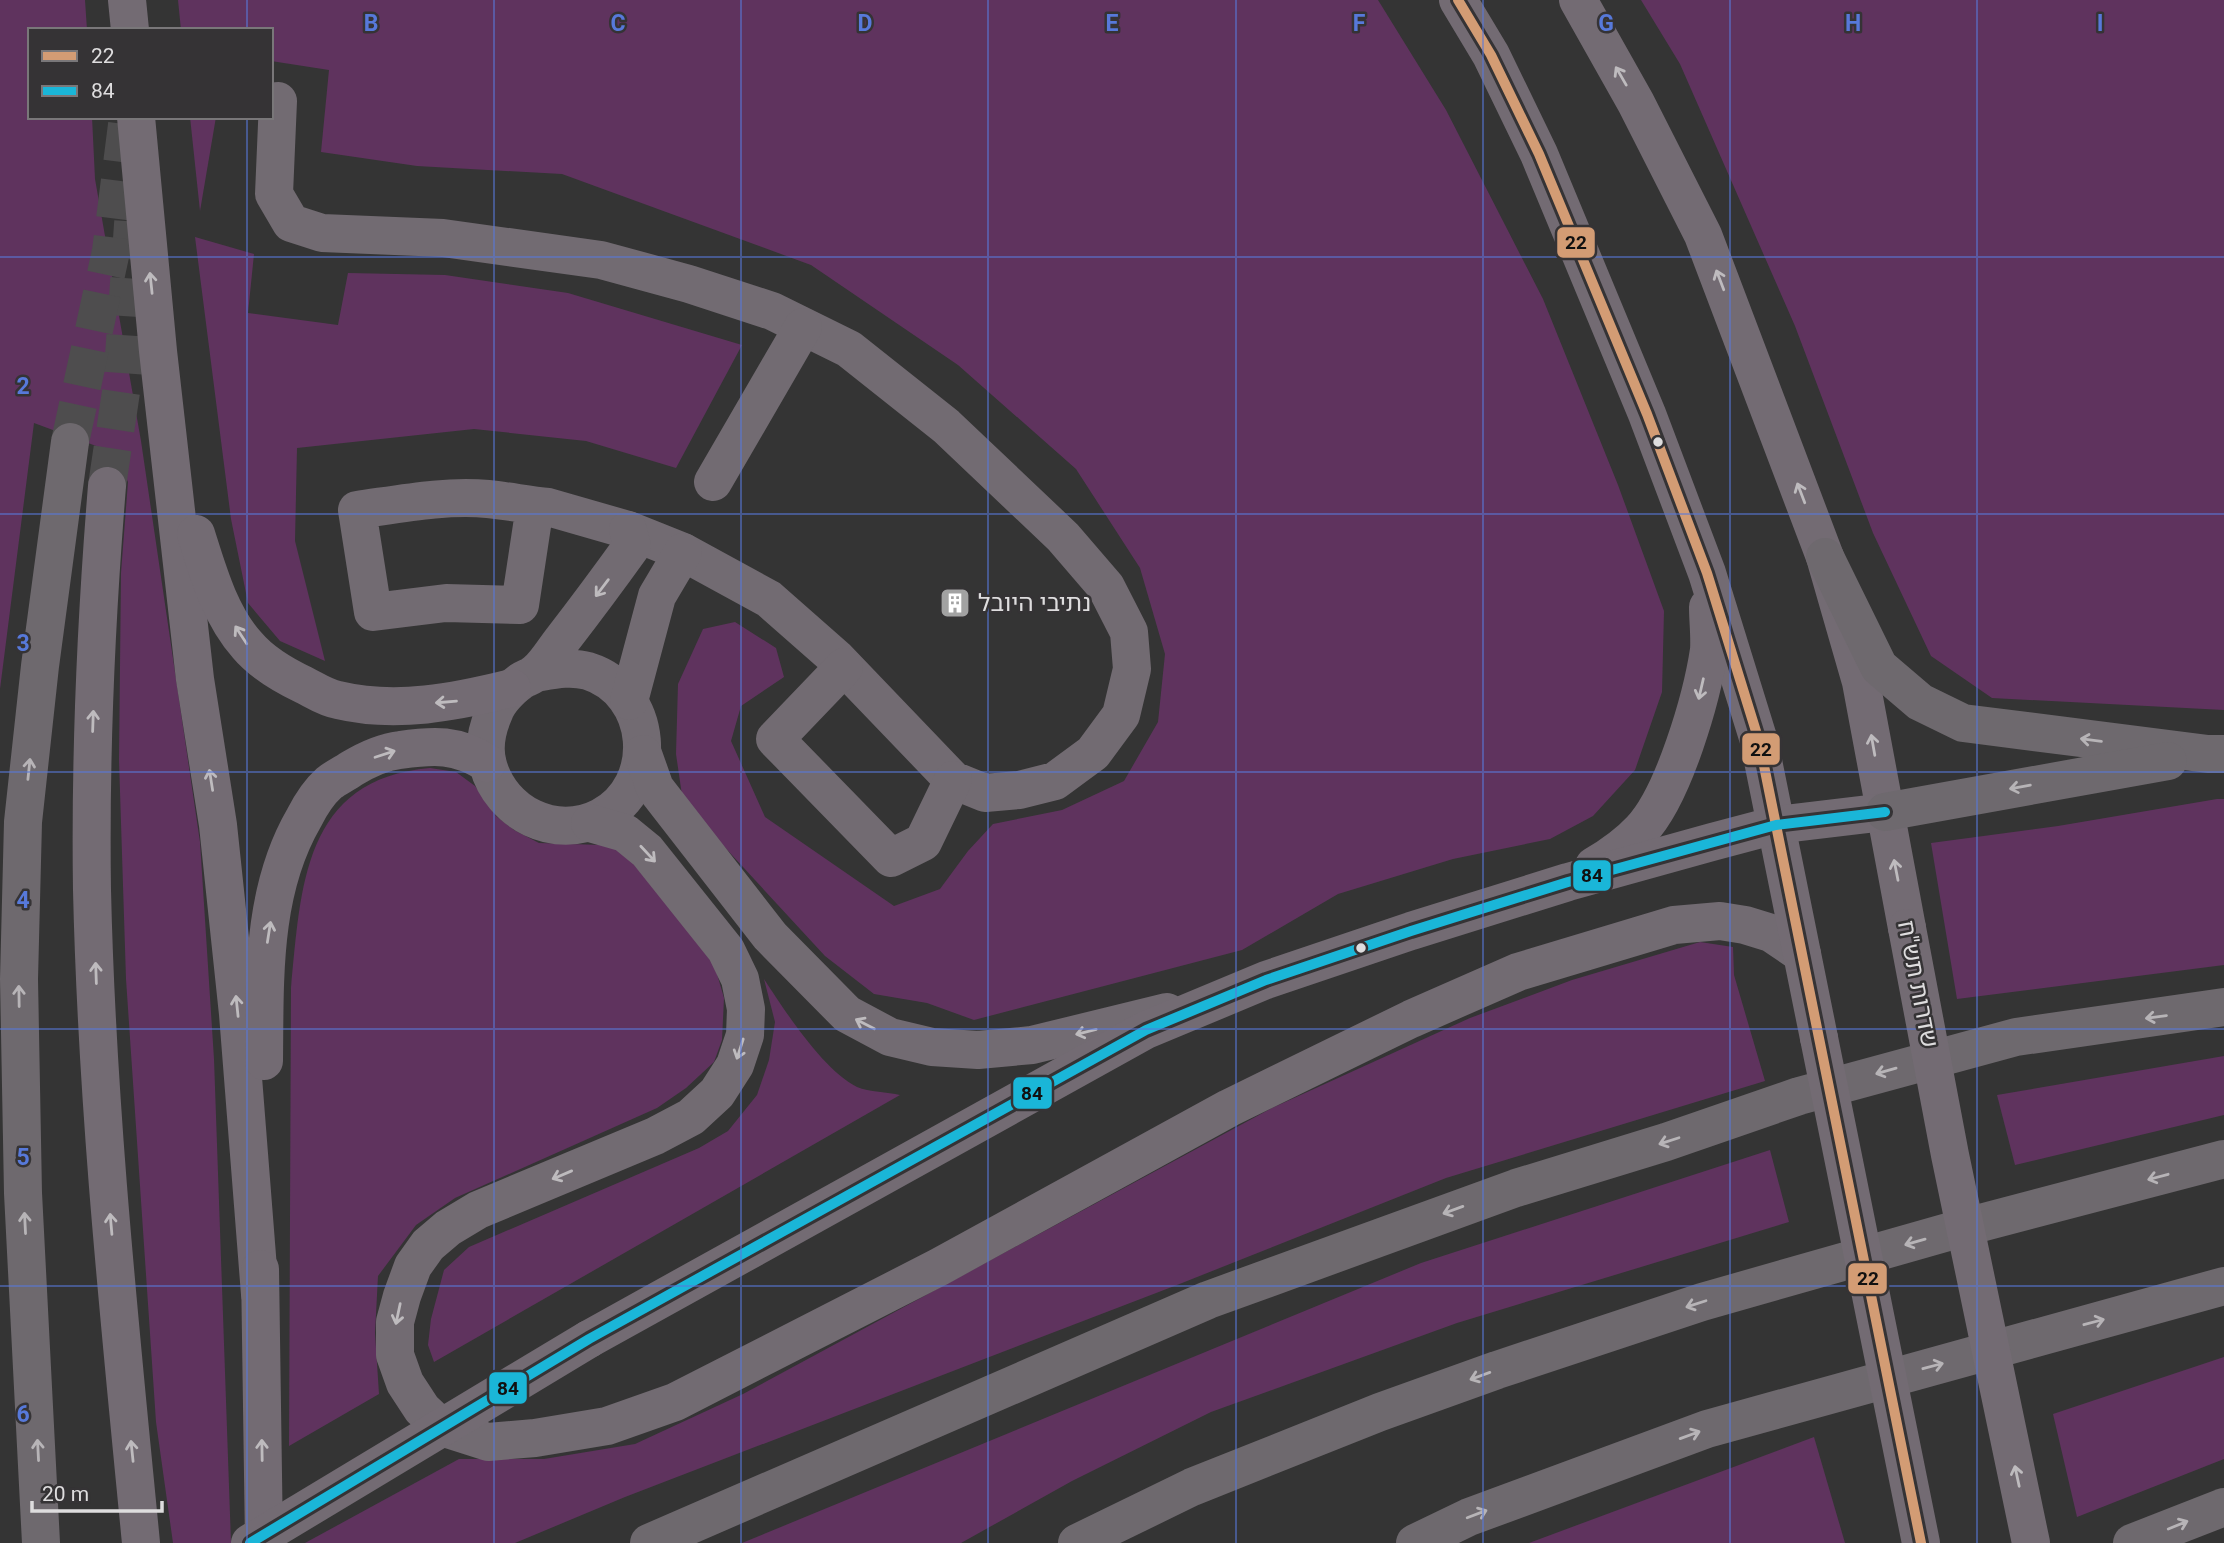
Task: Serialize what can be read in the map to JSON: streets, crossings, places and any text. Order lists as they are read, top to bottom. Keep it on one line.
{"streets":{"main road":["שדרות תש\"ח"]},"places":{"building":["נתיבי היובל"]},"lines":["transit line 22","transit line 84"],"legend":["22","84"],"scale_bar":"20 m","grid":{"columns":["B","C","D","E","F","G","H","I"],"rows":["2","3","4","5","6"]}}
